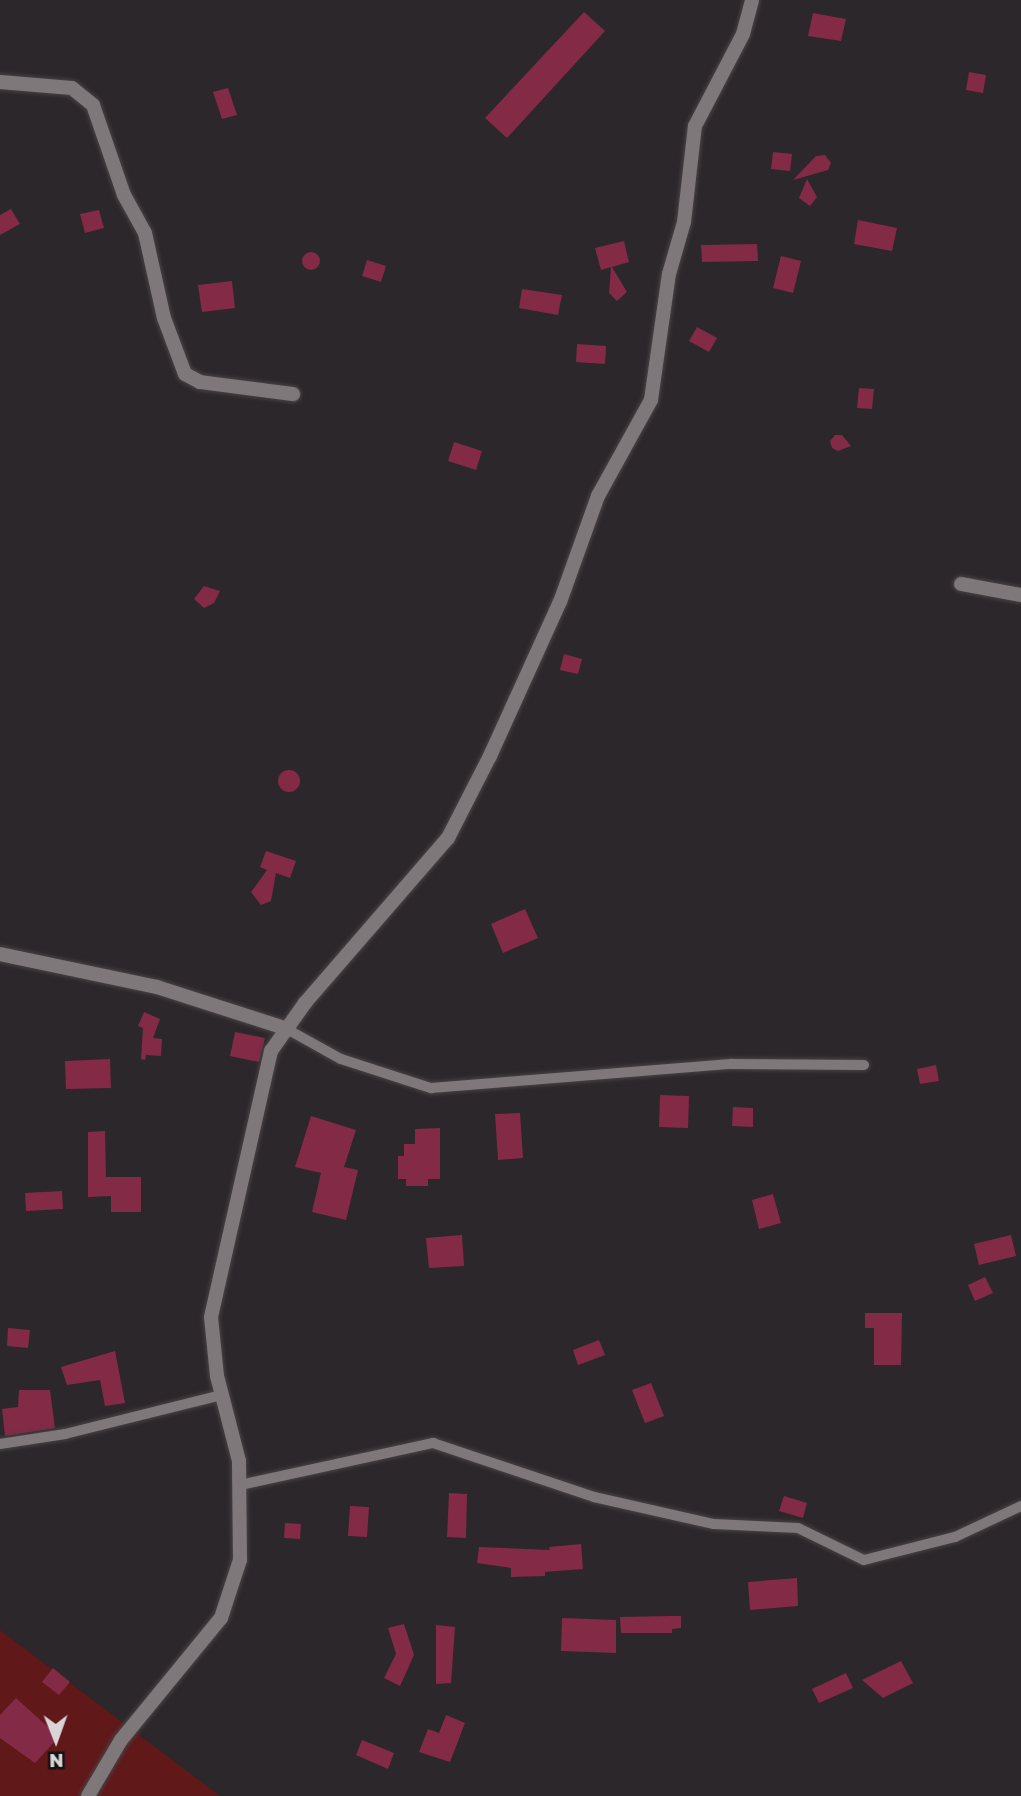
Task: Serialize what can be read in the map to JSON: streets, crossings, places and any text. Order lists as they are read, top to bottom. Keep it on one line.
{"north":"bottom"}
